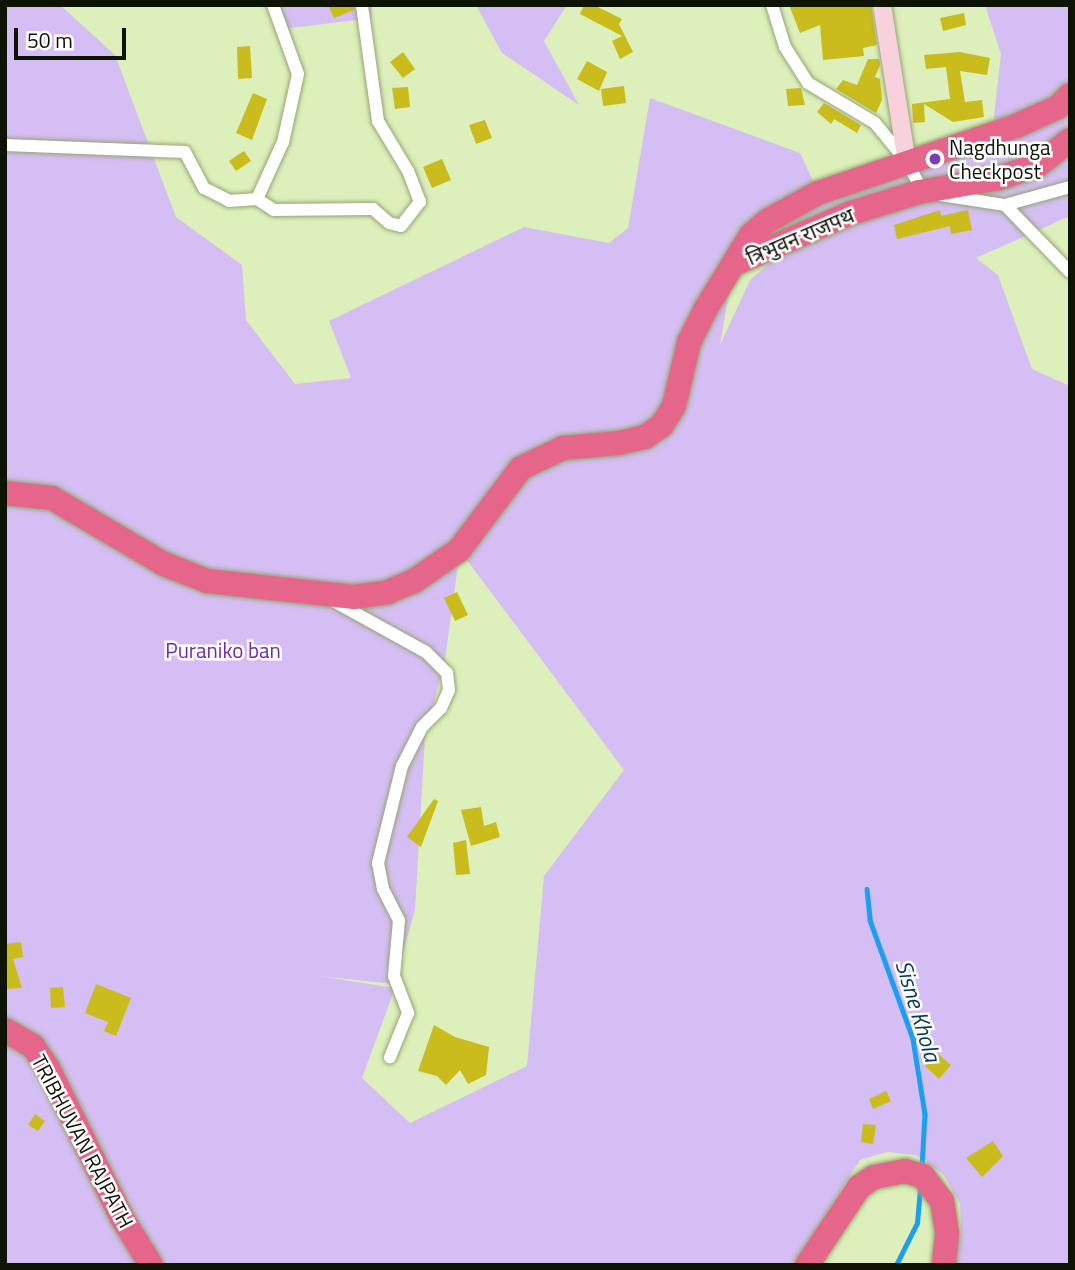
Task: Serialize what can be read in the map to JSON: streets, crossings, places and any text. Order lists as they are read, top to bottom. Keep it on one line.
{"streets":{"highway":["त्रिभुवन राजपथ","TRIBHUVAN RAJPATH"]},"water":["Sisne Khola"],"parks":["Puraniko ban"],"places":["Nagdhunga Checkpost"],"scale_bar":"50 m"}
